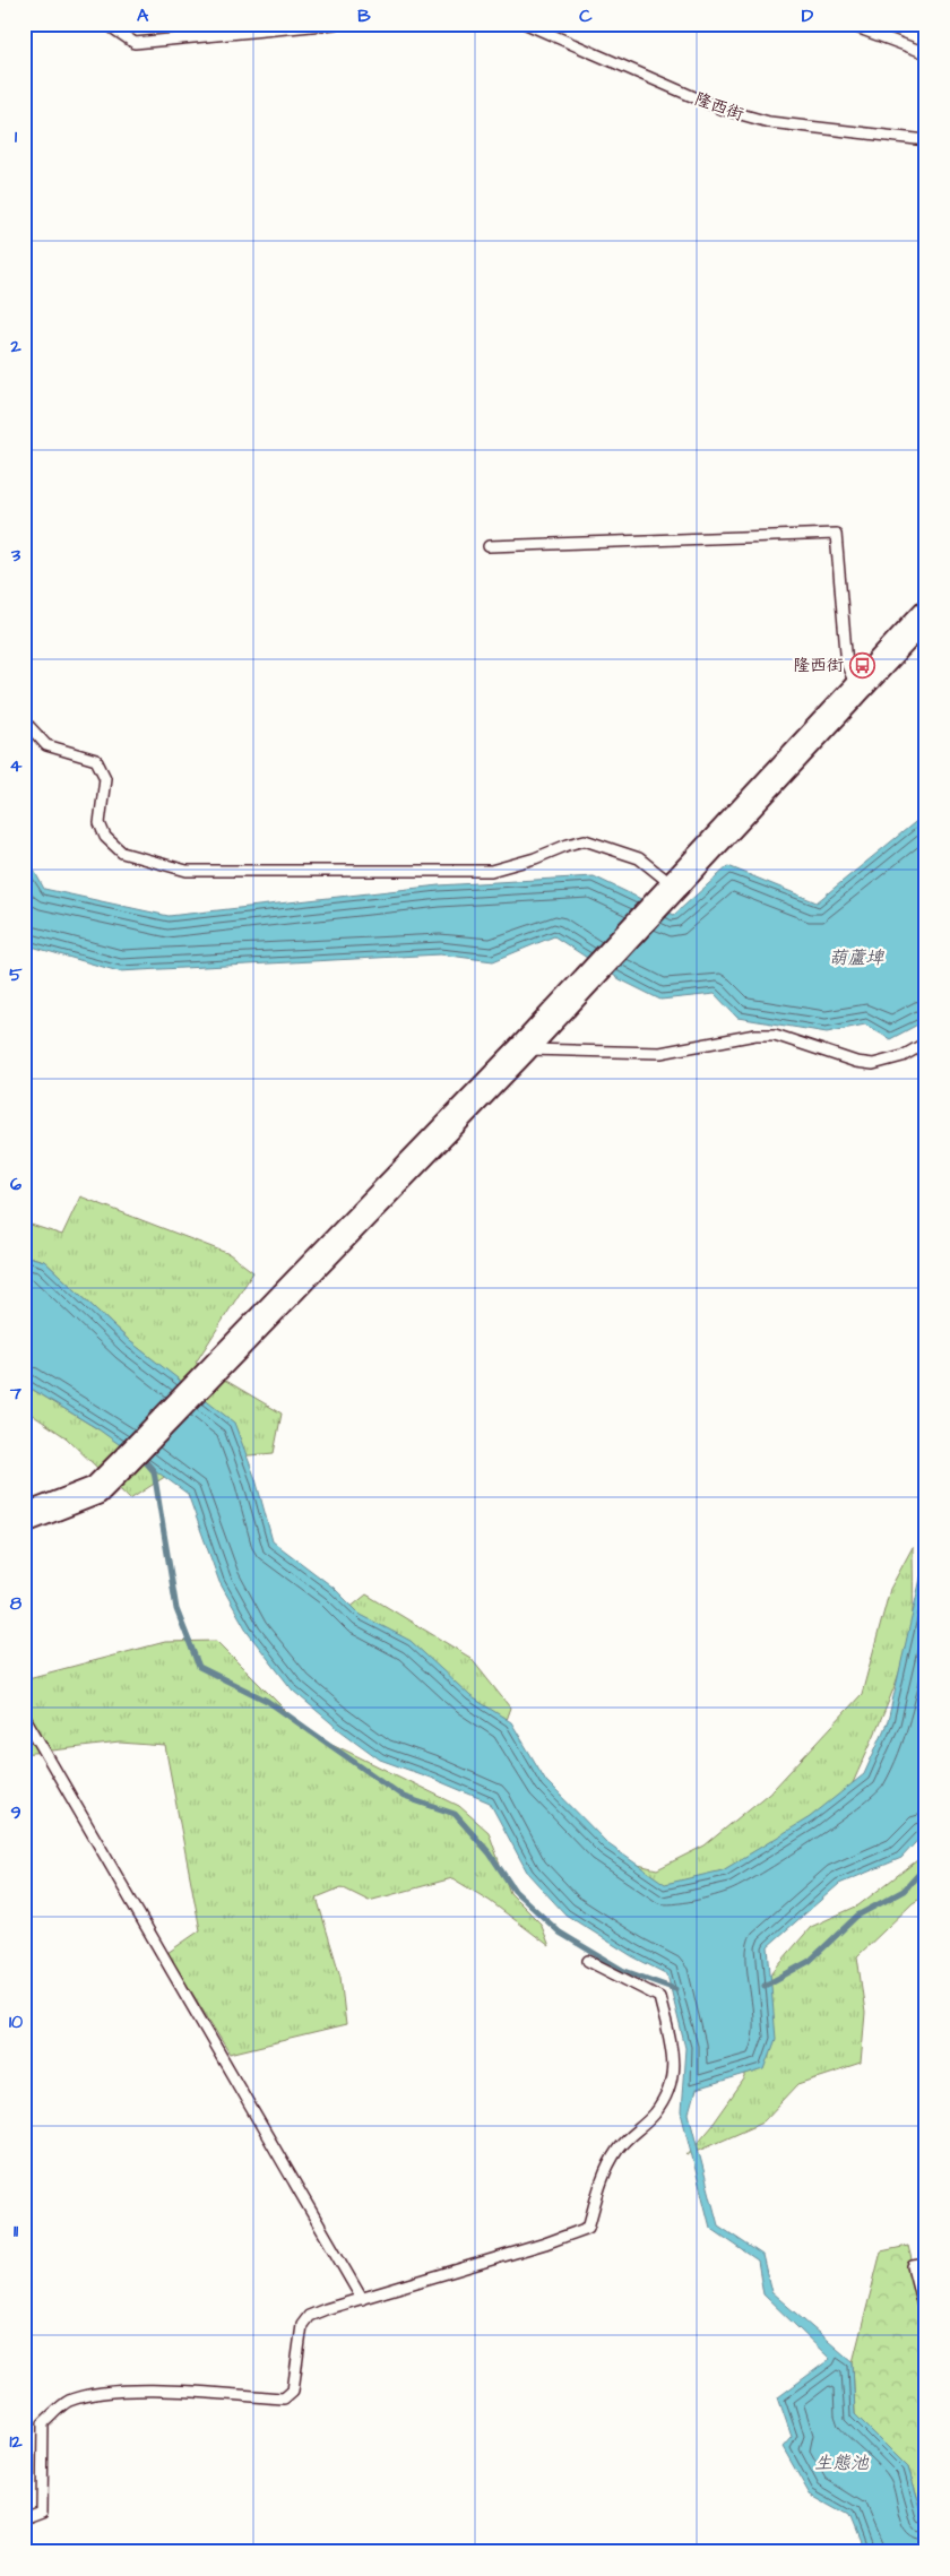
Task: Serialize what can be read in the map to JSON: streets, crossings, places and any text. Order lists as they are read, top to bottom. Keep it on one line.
{"streets":{"lane":["隆西街"]},"water":["葫蘆埤","生態池"],"places":{"bus stop":["隆西街"]},"grid":{"columns":["A","B","C","D"],"rows":["1","2","3","4","5","6","7","8","9","10","11","12"]}}
